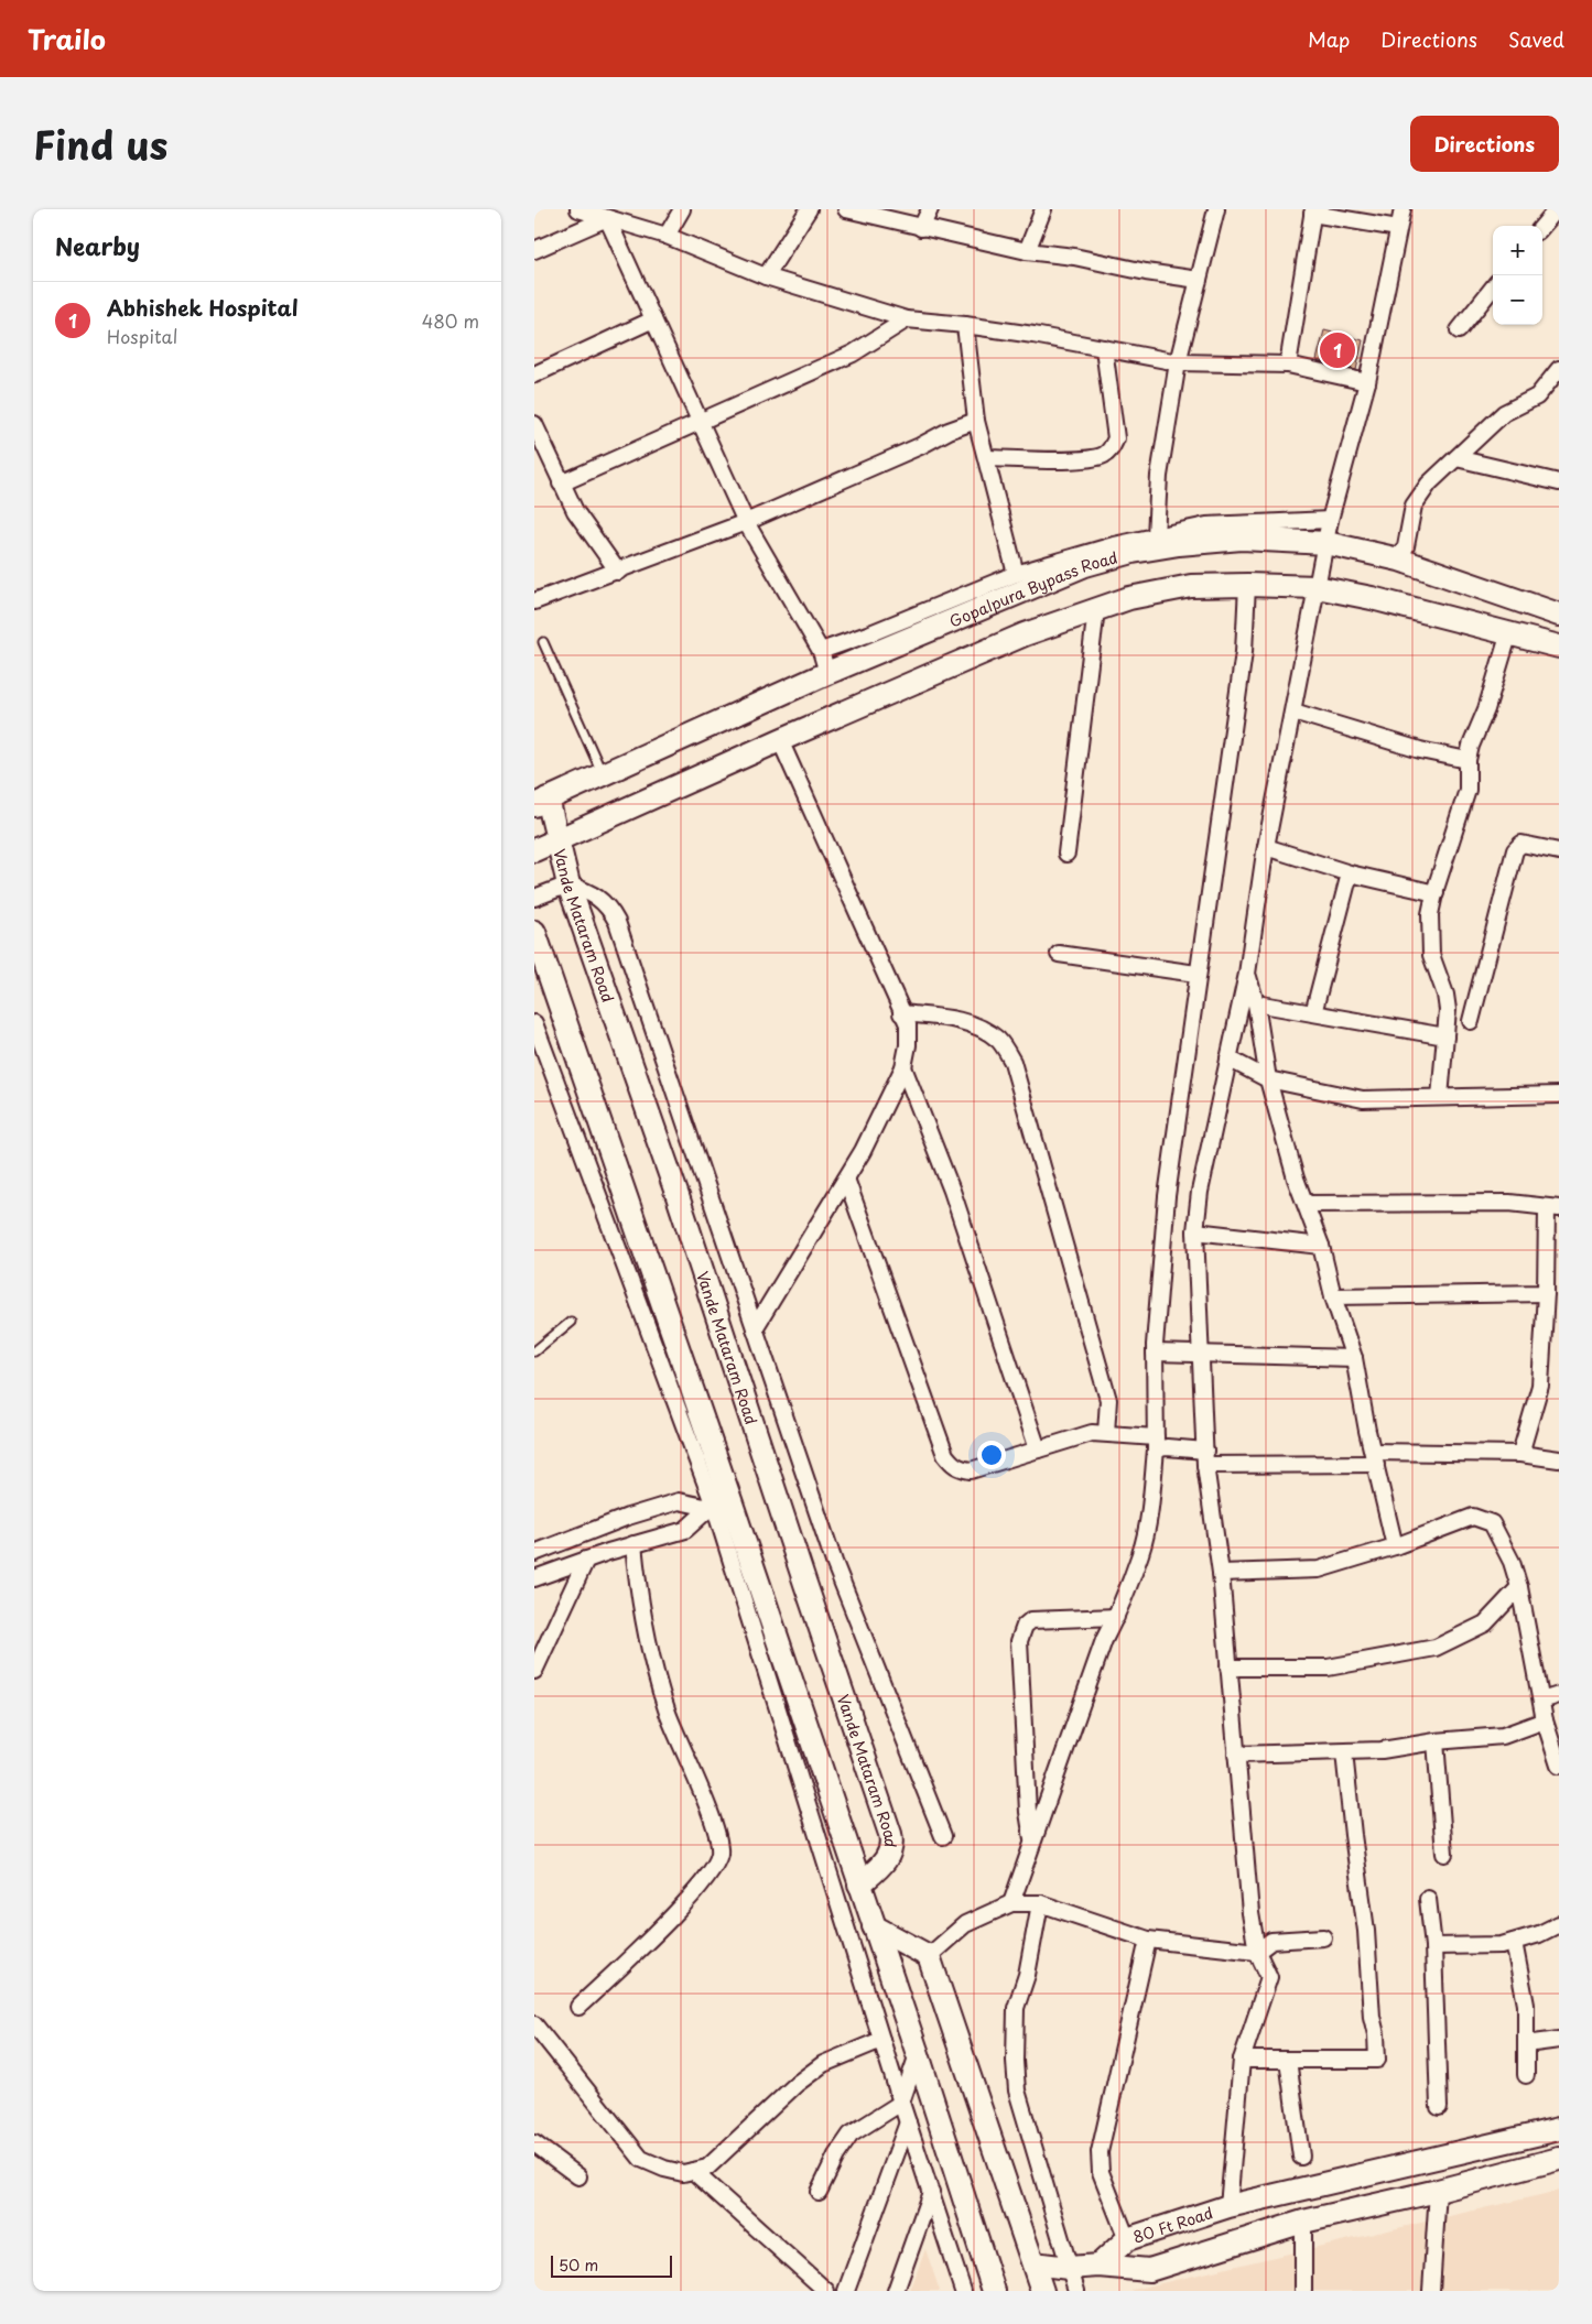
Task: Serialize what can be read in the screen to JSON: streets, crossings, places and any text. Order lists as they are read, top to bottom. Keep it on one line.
{"streets":{"main road":["Gopalpura Bypass Road","Vande Mataram Road","80 Ft Road"]},"crossings":[["Gopalpura Bypass Road","Vande Mataram Road"]],"scale_bar":"50 m","page":{"header":"Trailo","nav":["Map","Directions","Saved"],"title":"Find us","buttons":"Directions","heading":"Nearby","map_buttons":["+","−"],"list":[{"mark":"1","name":"Abhishek Hospital","note":"Hospital","value":"480 m"}],"pins":"1","scale":"50 m"}}
